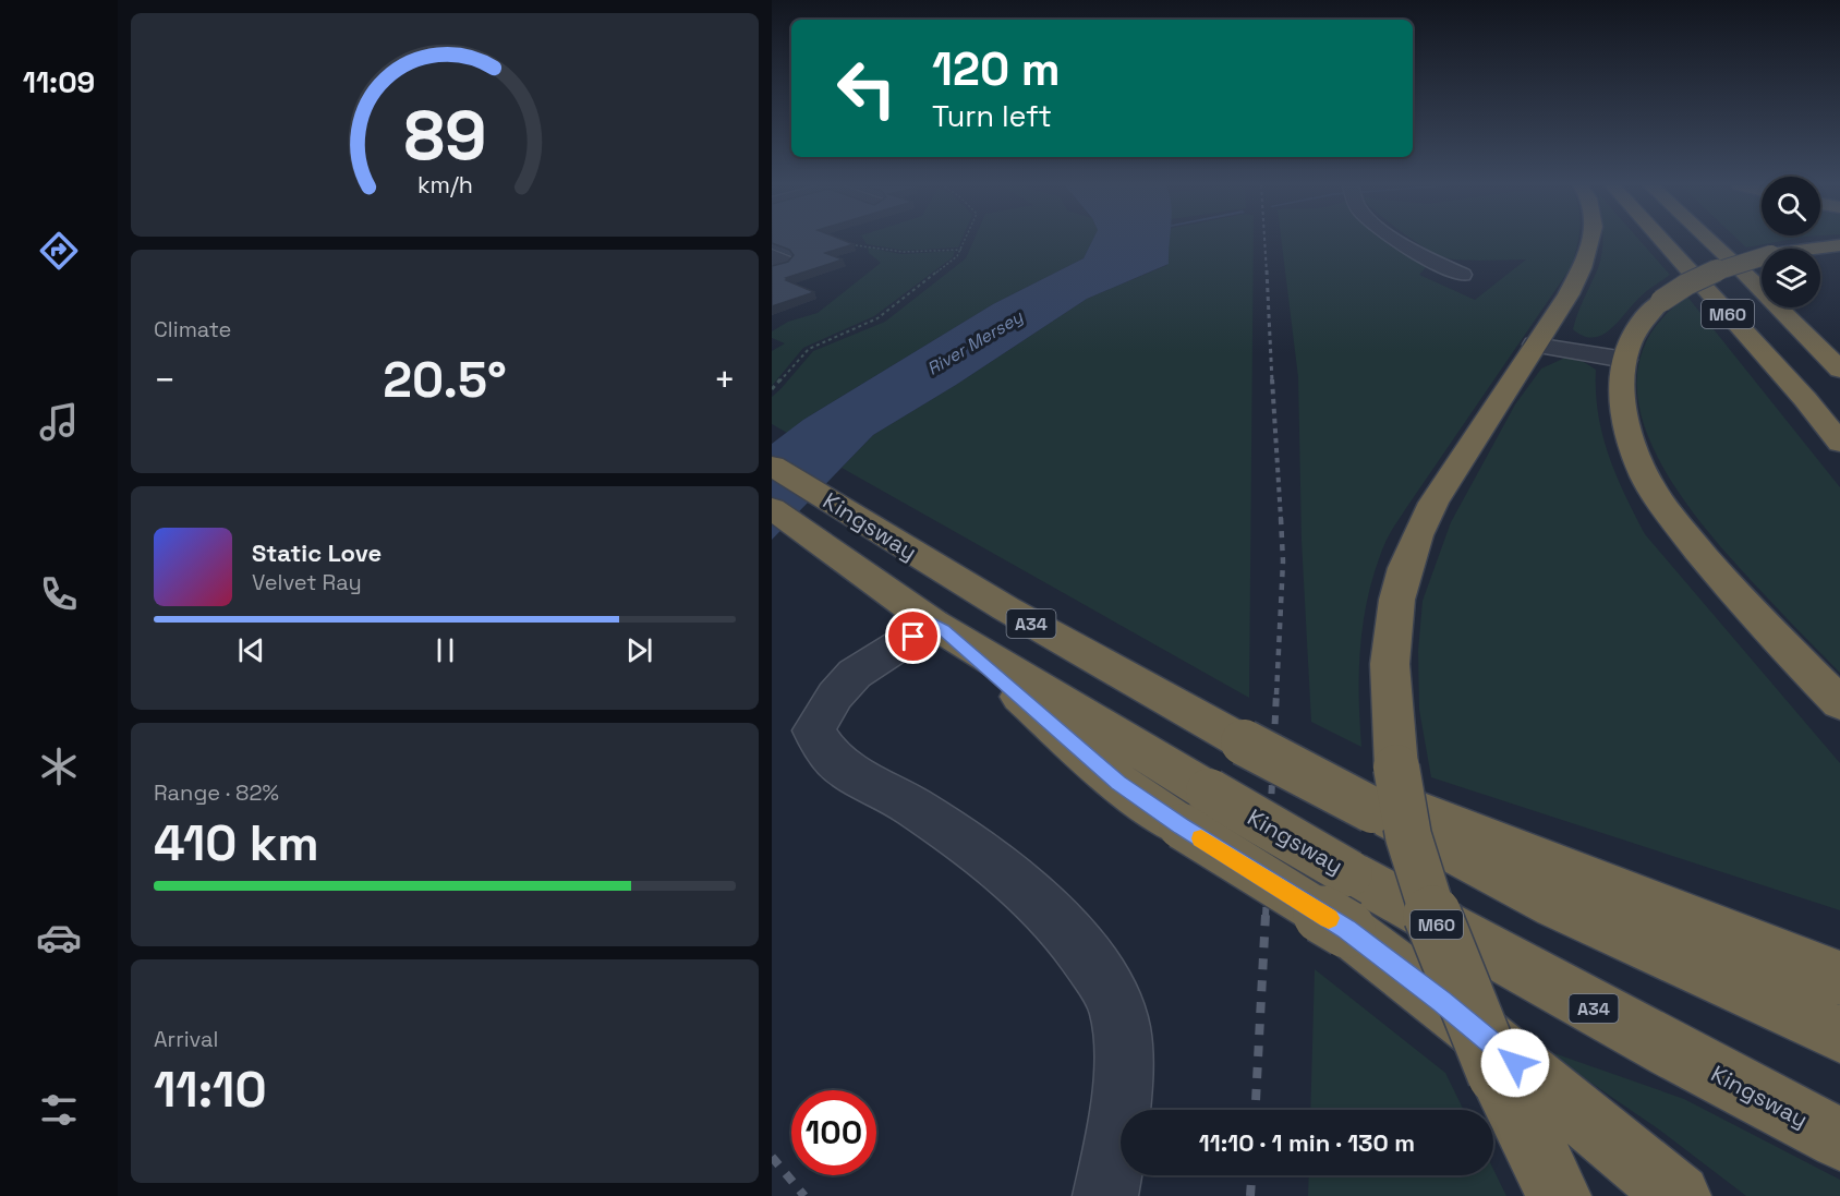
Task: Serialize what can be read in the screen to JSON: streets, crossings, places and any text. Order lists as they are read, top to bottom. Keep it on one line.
{"streets":{"highway":["M60","Kingsway","A34"]},"water":["River Mersey"],"page":{"tabs":"11:09","turn":["120 m","Turn left"],"tile":["Climate",["Range · 82%","410 km"],["Arrival","11:10"]],"heat":["−","20.5°","+"],"song":["Static Love","Velvet Ray"],"limit":"100","trip":"11:10 · 1 min · 130 m","gauge":["89","km/h"]}}
